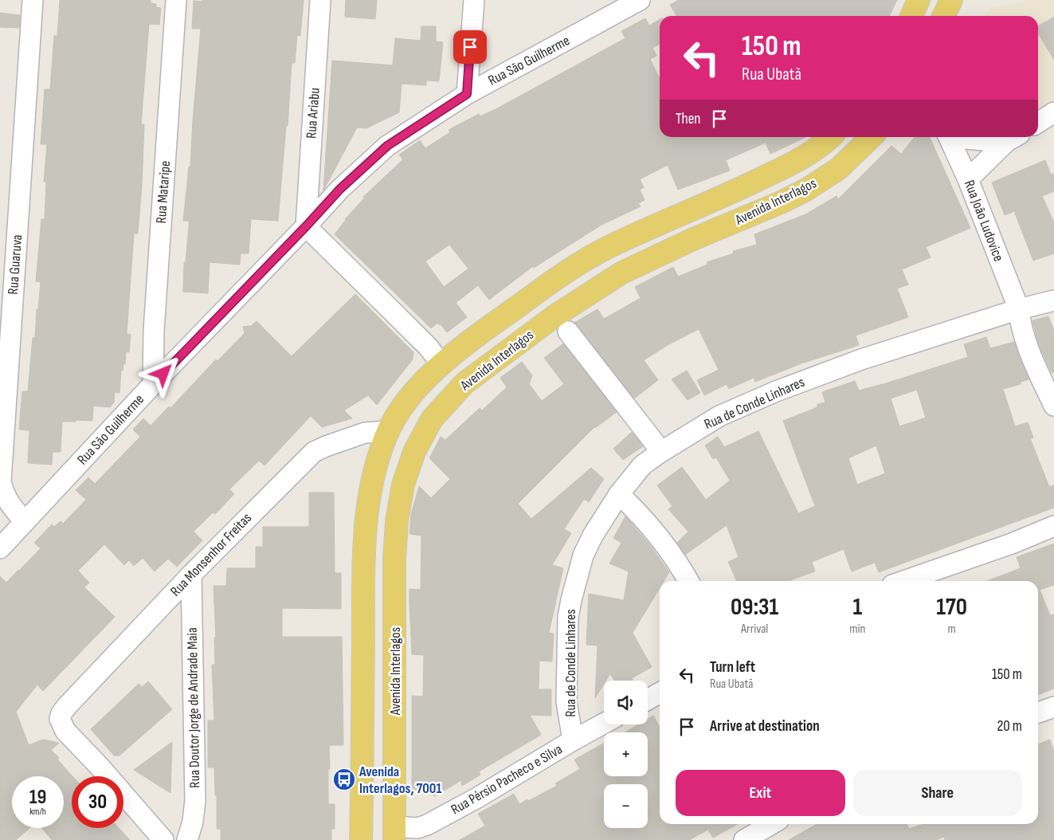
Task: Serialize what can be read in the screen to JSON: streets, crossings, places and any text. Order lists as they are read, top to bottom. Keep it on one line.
{"streets":{"main road":["Avenida Interlagos"],"street":["Rua São Guilherme","Rua Ariabu","Rua Mataripe","Rua João Ludovice","Rua Guaruva","Rua de Conde Linhares","Rua Monsenhor Freitas","Rua Doutor Jorge de Andrade Maia","Rua Pérsio Pacheco e Silva"]},"crossings":[["Rua São Guilherme","Rua Ariabu"],["Rua São Guilherme","Rua Mataripe"],["Rua São Guilherme","Rua Guaruva"],["Avenida Interlagos","Rua Monsenhor Freitas"],["Avenida Interlagos","Rua Pérsio Pacheco e Silva"],["Rua João Ludovice","Rua de Conde Linhares"],["Rua de Conde Linhares","Rua Pérsio Pacheco e Silva"],["Rua Monsenhor Freitas","Rua Doutor Jorge de Andrade Maia"]],"places":{"bus stop":["Avenida Interlagos, 7001"]},"page":{"turn":["150 m","Rua Ubatã"],"then":"Then","eta":["09:31","Arrival","1","min","170","m"],"list":[{"name":"Turn left","note":"Rua Ubatã","value":"150 m"},{"name":"Arrive at destination","value":"20 m"}],"map_buttons":["+","−"],"buttons":["Exit","Share"],"speed":"19 km/h","limit":"30"}}
